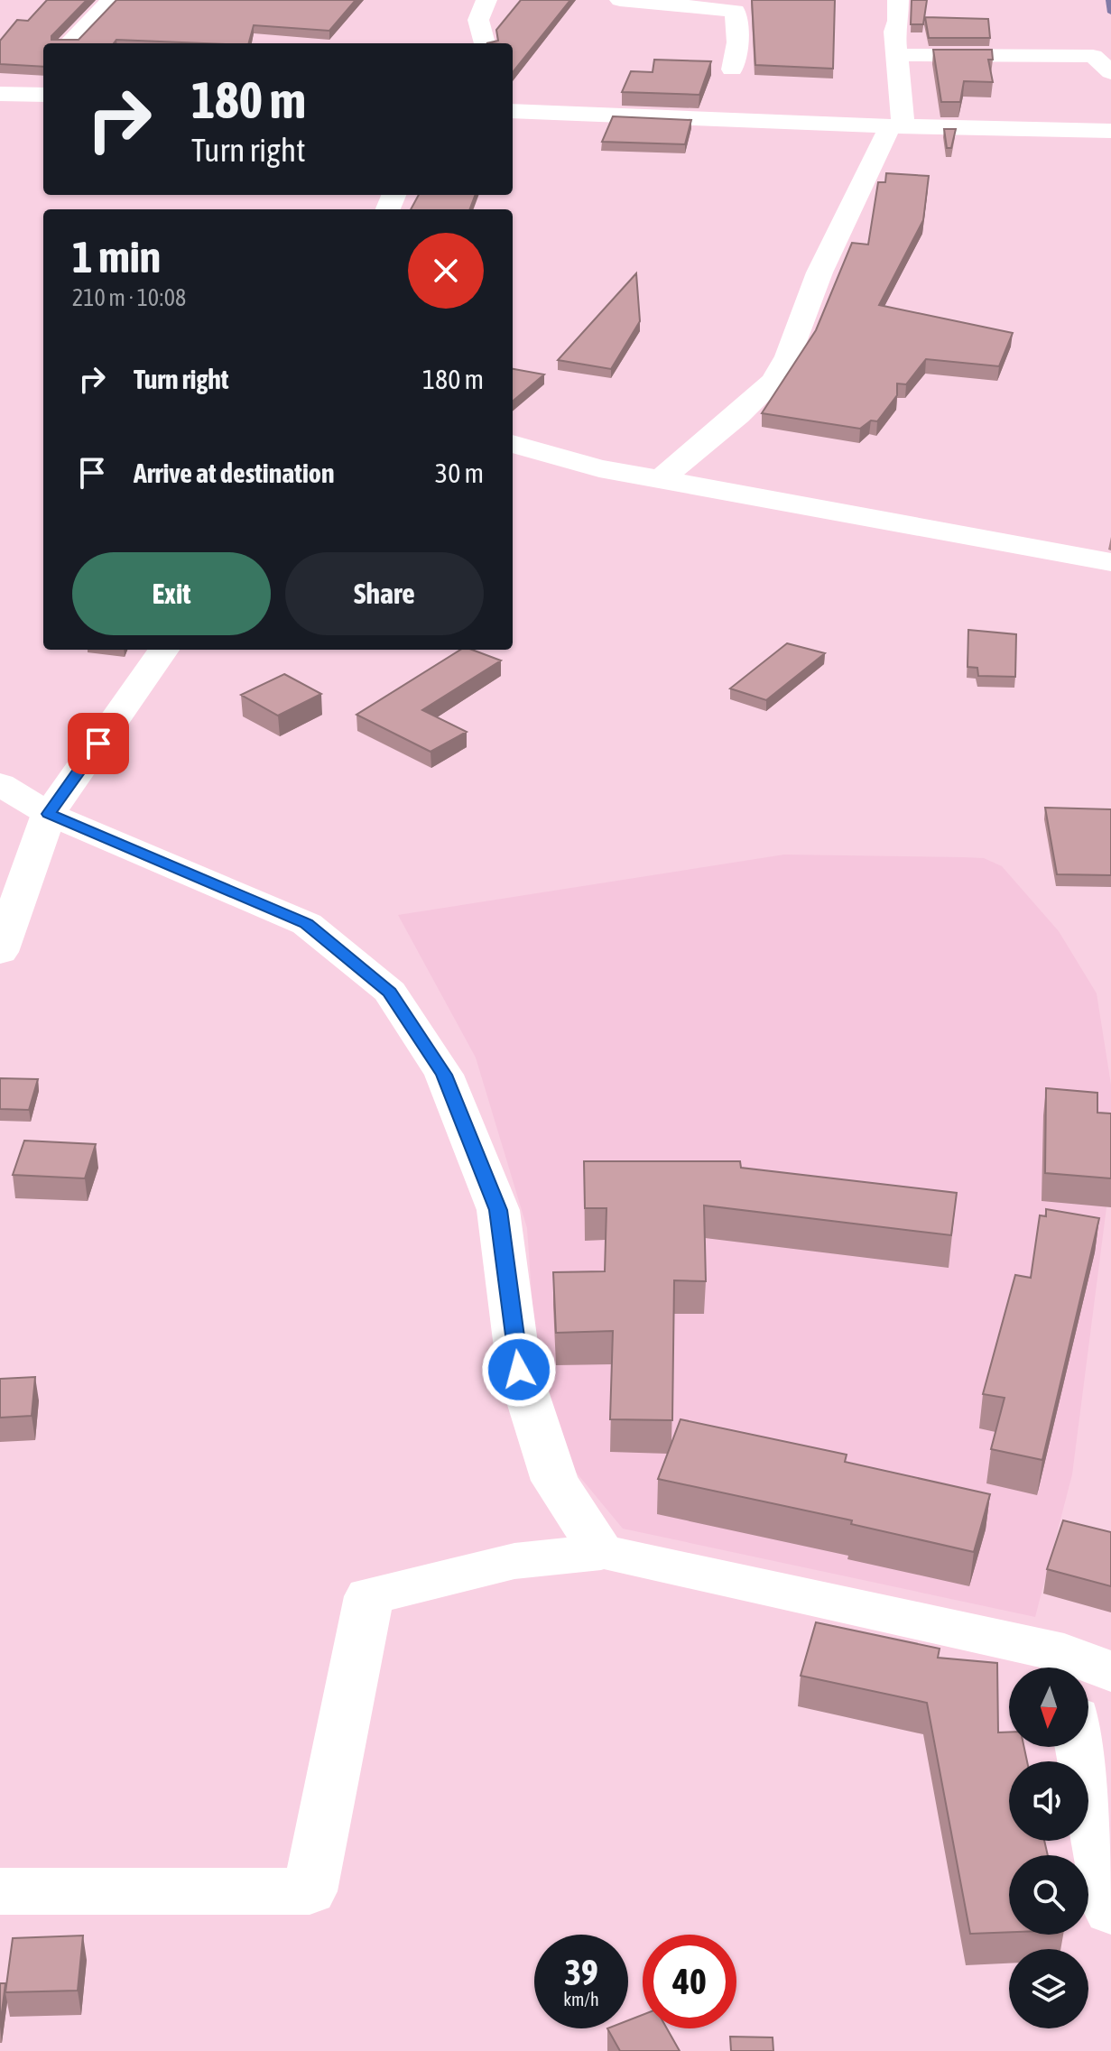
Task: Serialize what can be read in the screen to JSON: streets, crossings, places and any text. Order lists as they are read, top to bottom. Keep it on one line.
{"north":"bottom","page":{"turn":["180 m","Turn right"],"heading":["1 min","210 m · 10:08"],"list":[{"name":"Turn right","value":"180 m"},{"name":"Arrive at destination","value":"30 m"}],"buttons":["Exit","Share"],"speed":"39 km/h","limit":"40"}}
